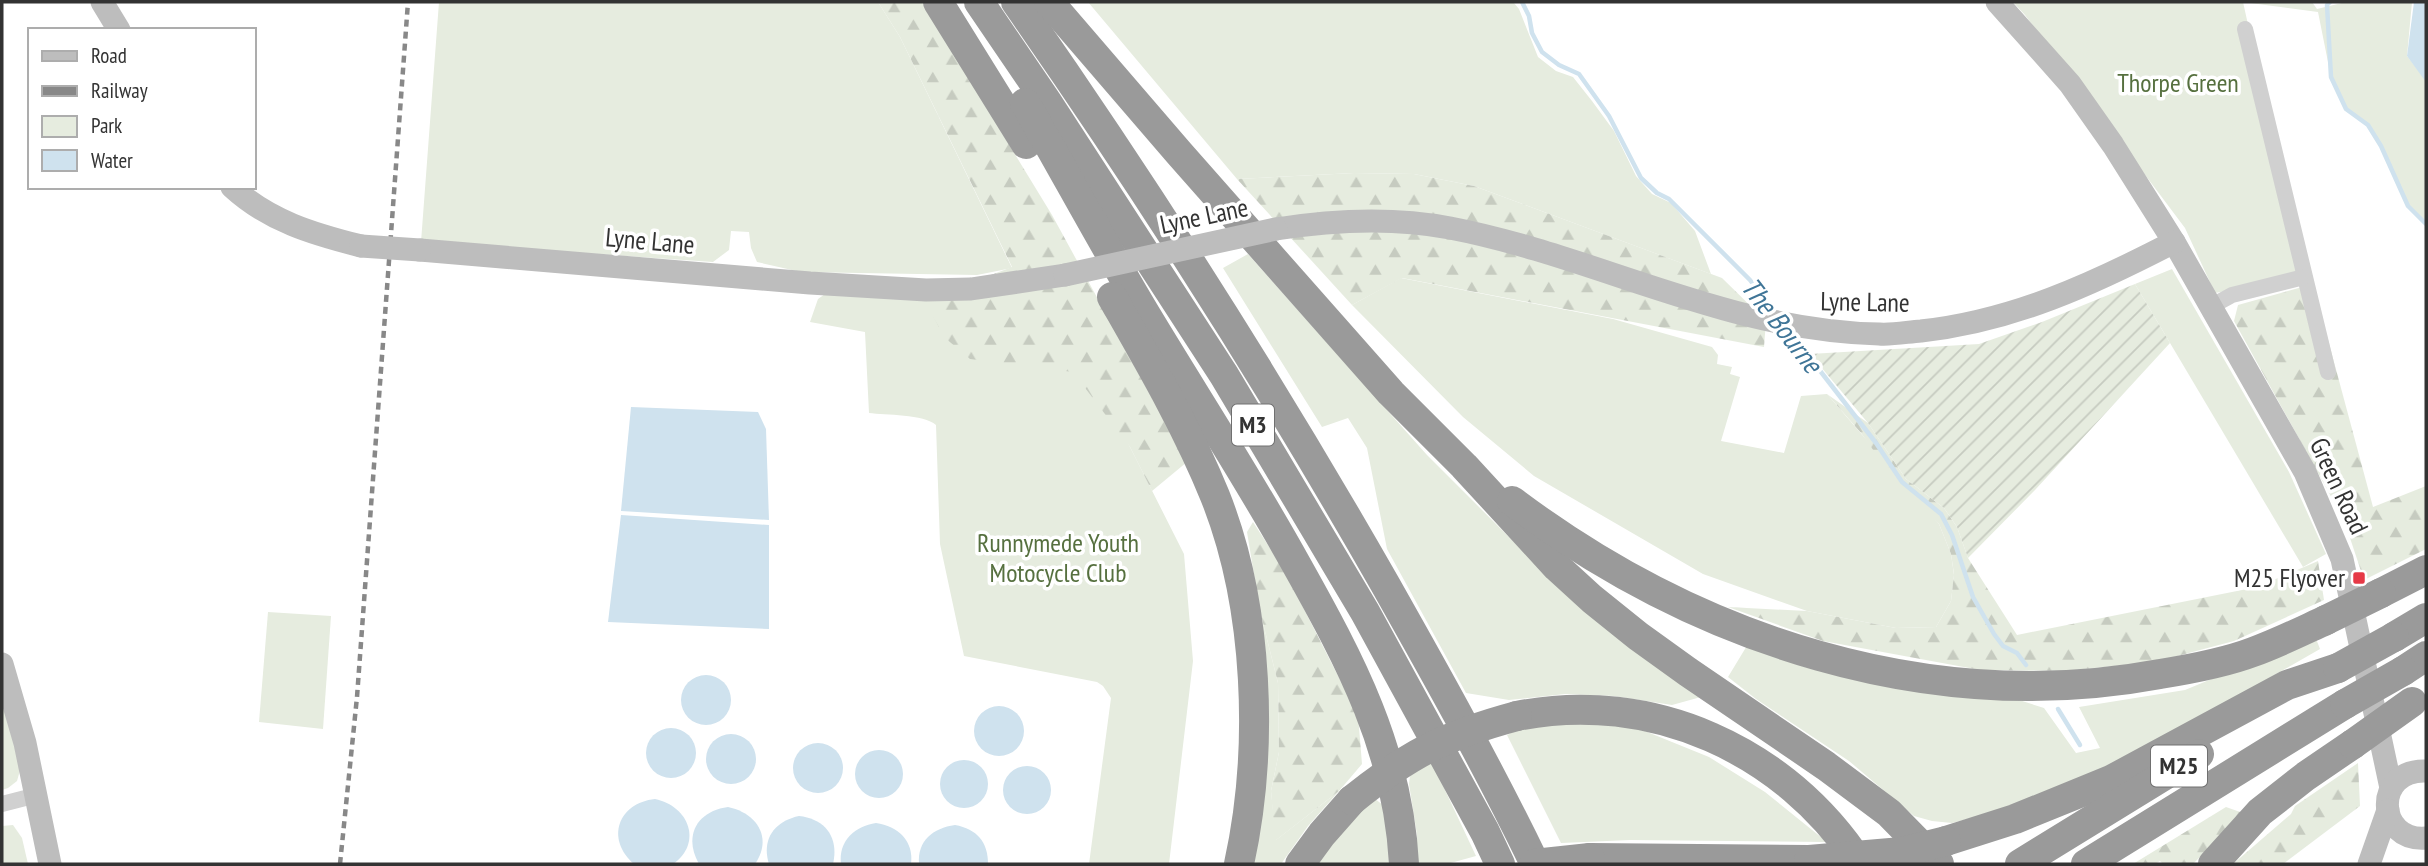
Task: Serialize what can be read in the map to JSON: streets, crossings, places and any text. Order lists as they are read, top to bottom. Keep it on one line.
{"streets":{"highway":["M3","M25"],"street":["Lyne Lane","Green Road"]},"crossings":[["Lyne Lane","Green Road"]],"water":["The Bourne"],"parks":["Thorpe Green","Runnymede Youth Motocycle Club"],"places":{"transit":["M25 Flyover"]},"legend":["Road","Railway","Park","Water"]}
